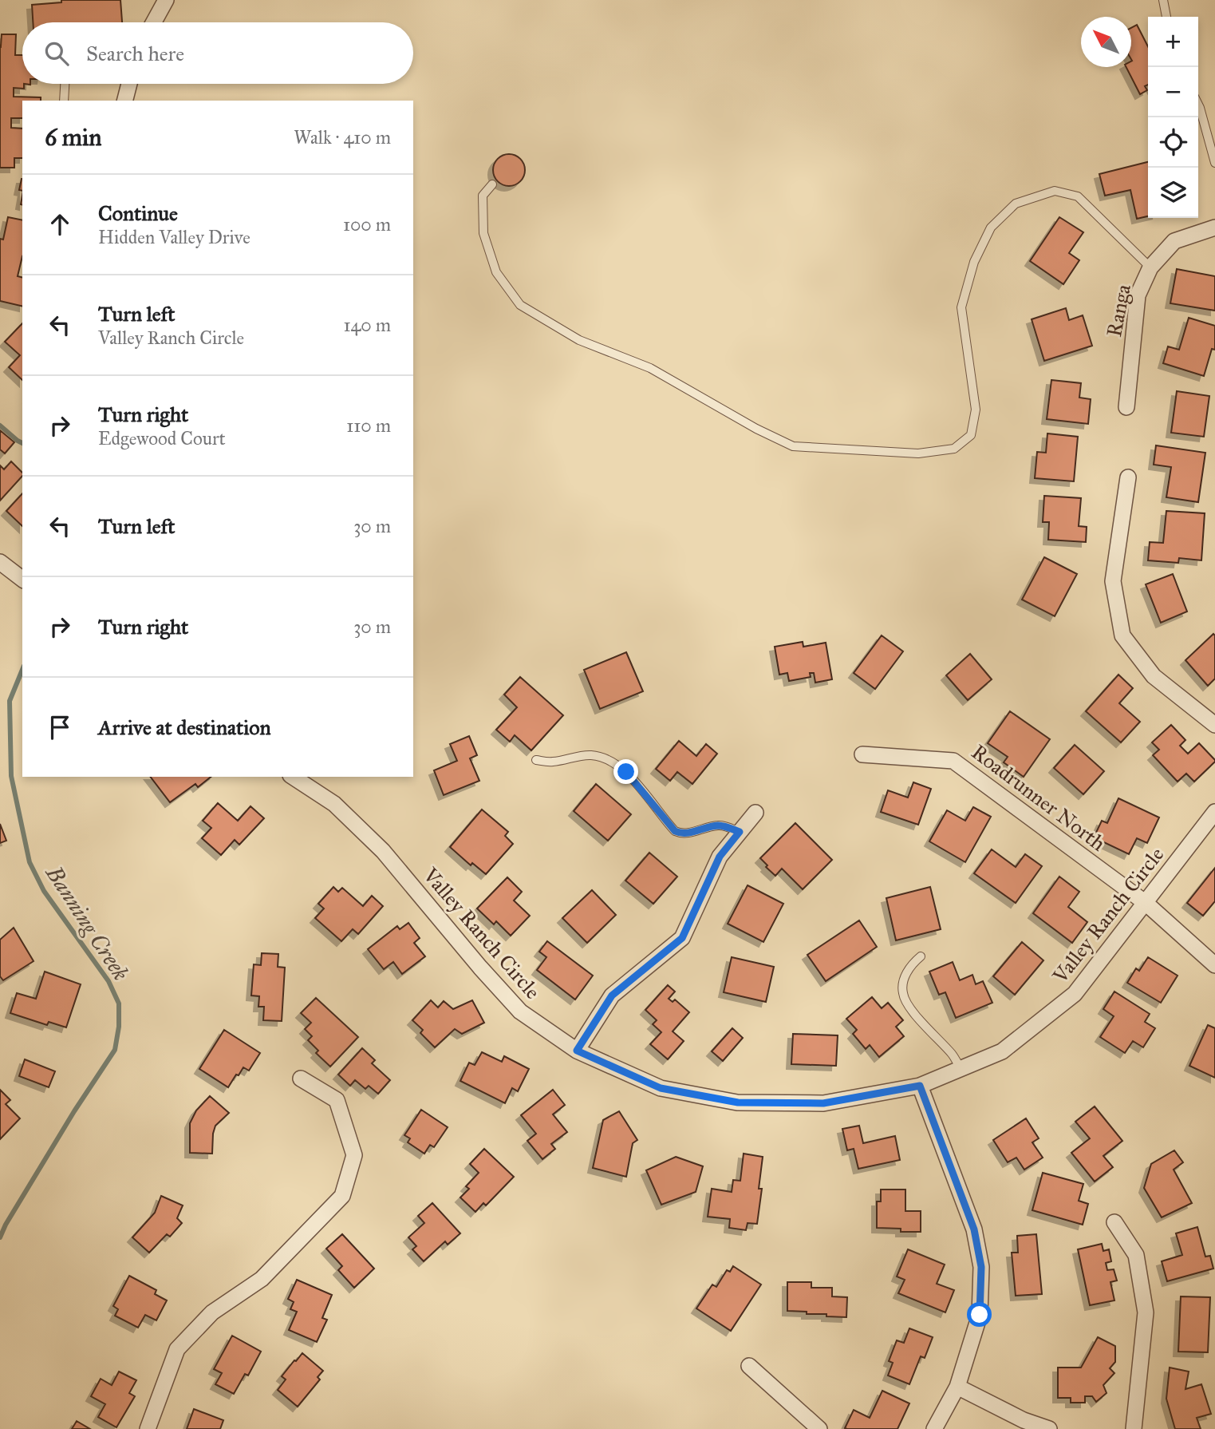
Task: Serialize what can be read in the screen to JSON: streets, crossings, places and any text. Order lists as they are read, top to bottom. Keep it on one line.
{"streets":{"street":["Ranga","Roadrunner North","Valley Ranch Circle"]},"crossings":[["Roadrunner North","Valley Ranch Circle"]],"water":["Banning Creek"],"north":"top left","page":{"map_buttons":["+","−"],"search":"Search here","heading":["6 min","Walk · 410 m"],"list":[["Continue","Hidden Valley Drive","100 m"],["Turn left","Valley Ranch Circle","140 m"],["Turn right","Edgewood Court","110 m"],["Turn left","30 m"],["Turn right","30 m"],"Arrive at destination"]}}
